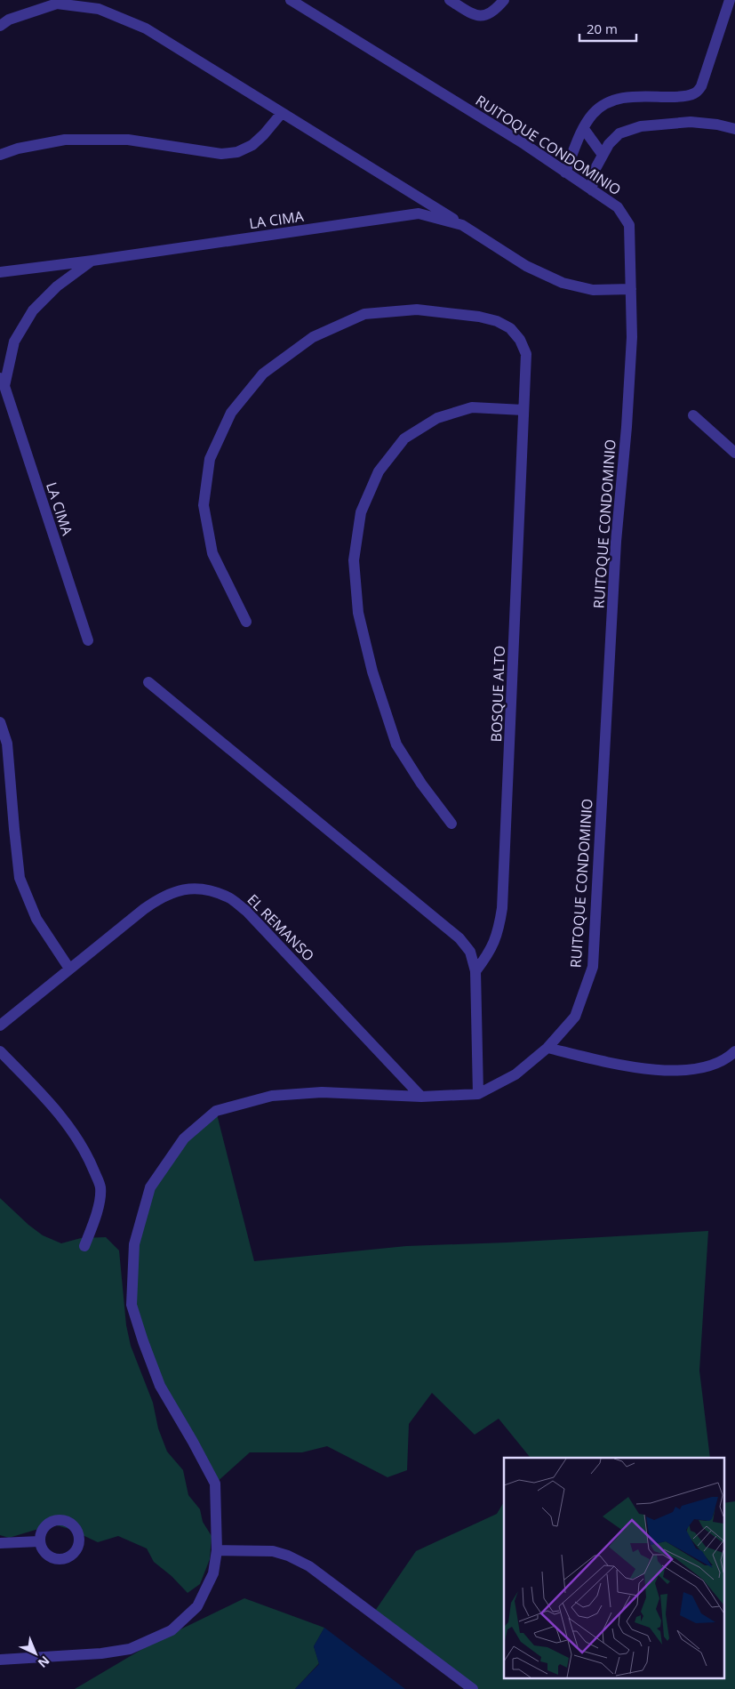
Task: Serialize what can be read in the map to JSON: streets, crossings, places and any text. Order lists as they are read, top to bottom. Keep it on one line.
{"streets":{"street":["RUITOQUE CONDOMINIO","LA CIMA","BOSQUE ALTO","EL REMANSO"]},"crossings":[["RUITOQUE CONDOMINIO","LA CIMA"],["RUITOQUE CONDOMINIO","EL REMANSO"]],"scale_bar":"20 m","north":"bottom right"}
